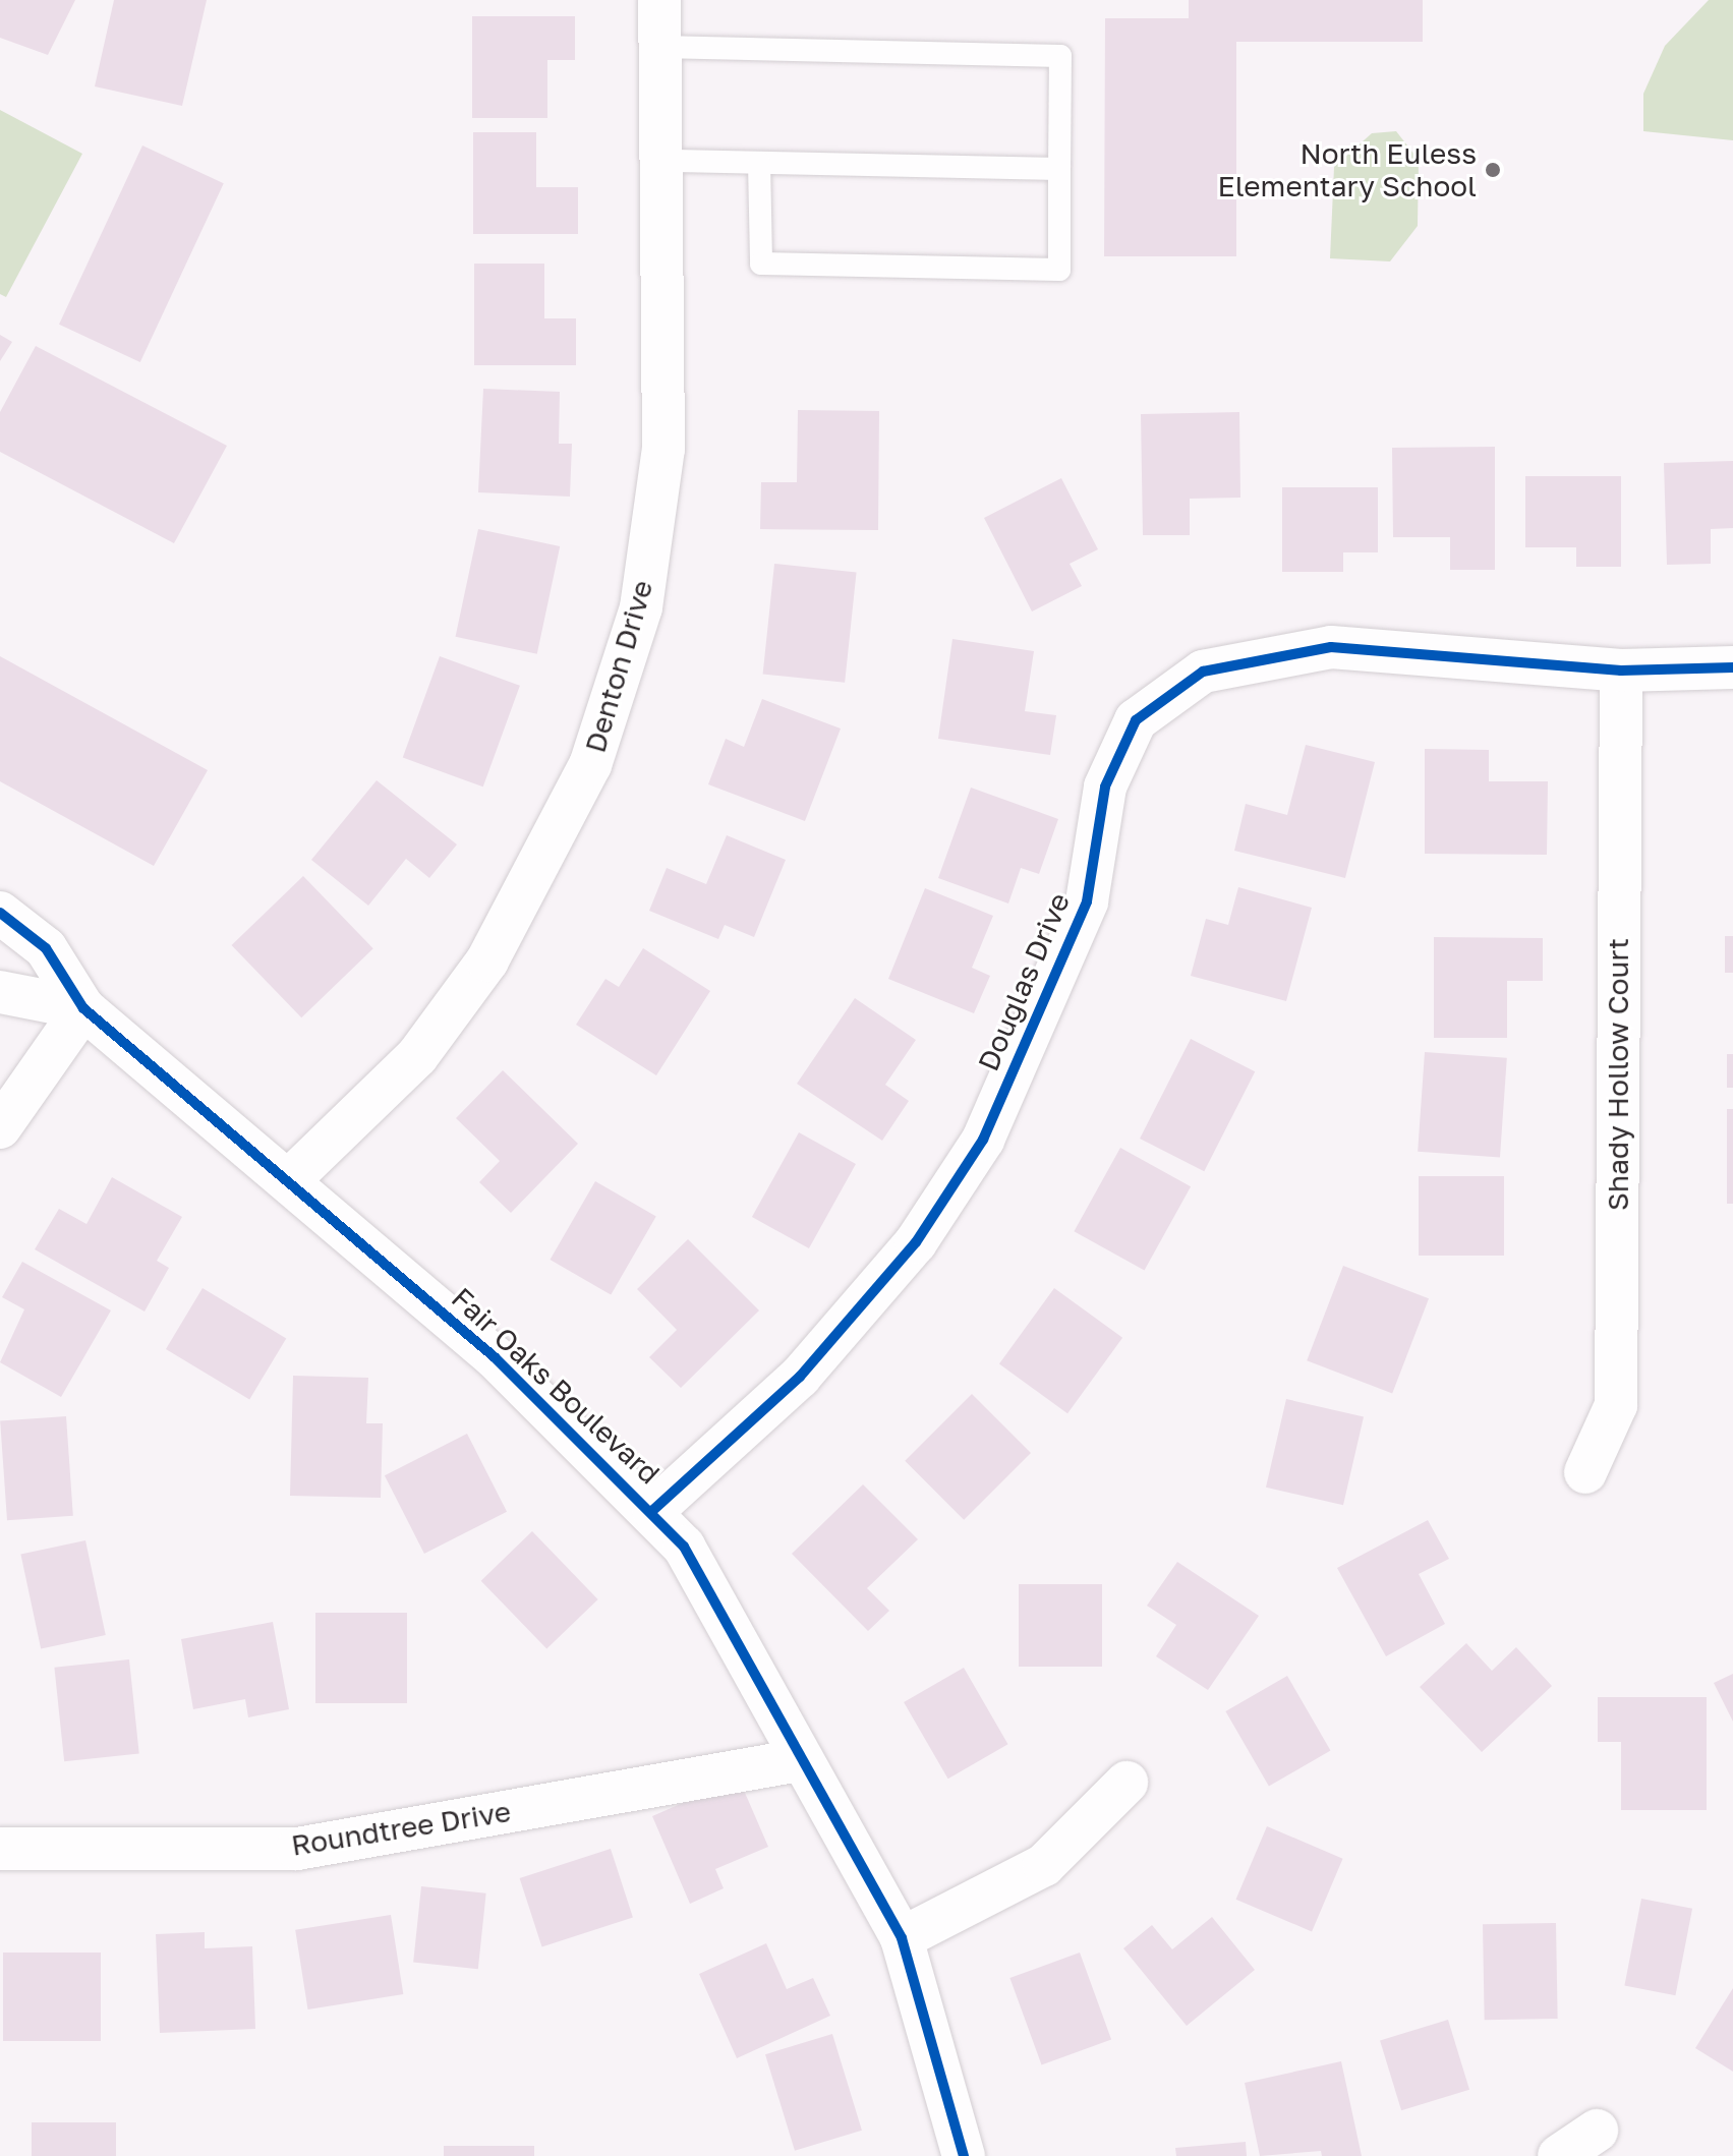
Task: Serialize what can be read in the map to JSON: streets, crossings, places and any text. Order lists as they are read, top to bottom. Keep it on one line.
{"streets":{"street":["Denton Drive","Douglas Drive","Shady Hollow Court","Fair Oaks Boulevard","Roundtree Drive"]},"crossings":[["Denton Drive","Fair Oaks Boulevard"],["Douglas Drive","Shady Hollow Court"],["Douglas Drive","Fair Oaks Boulevard"],["Fair Oaks Boulevard","Roundtree Drive"]],"places":["North Euless Elementary School"]}
